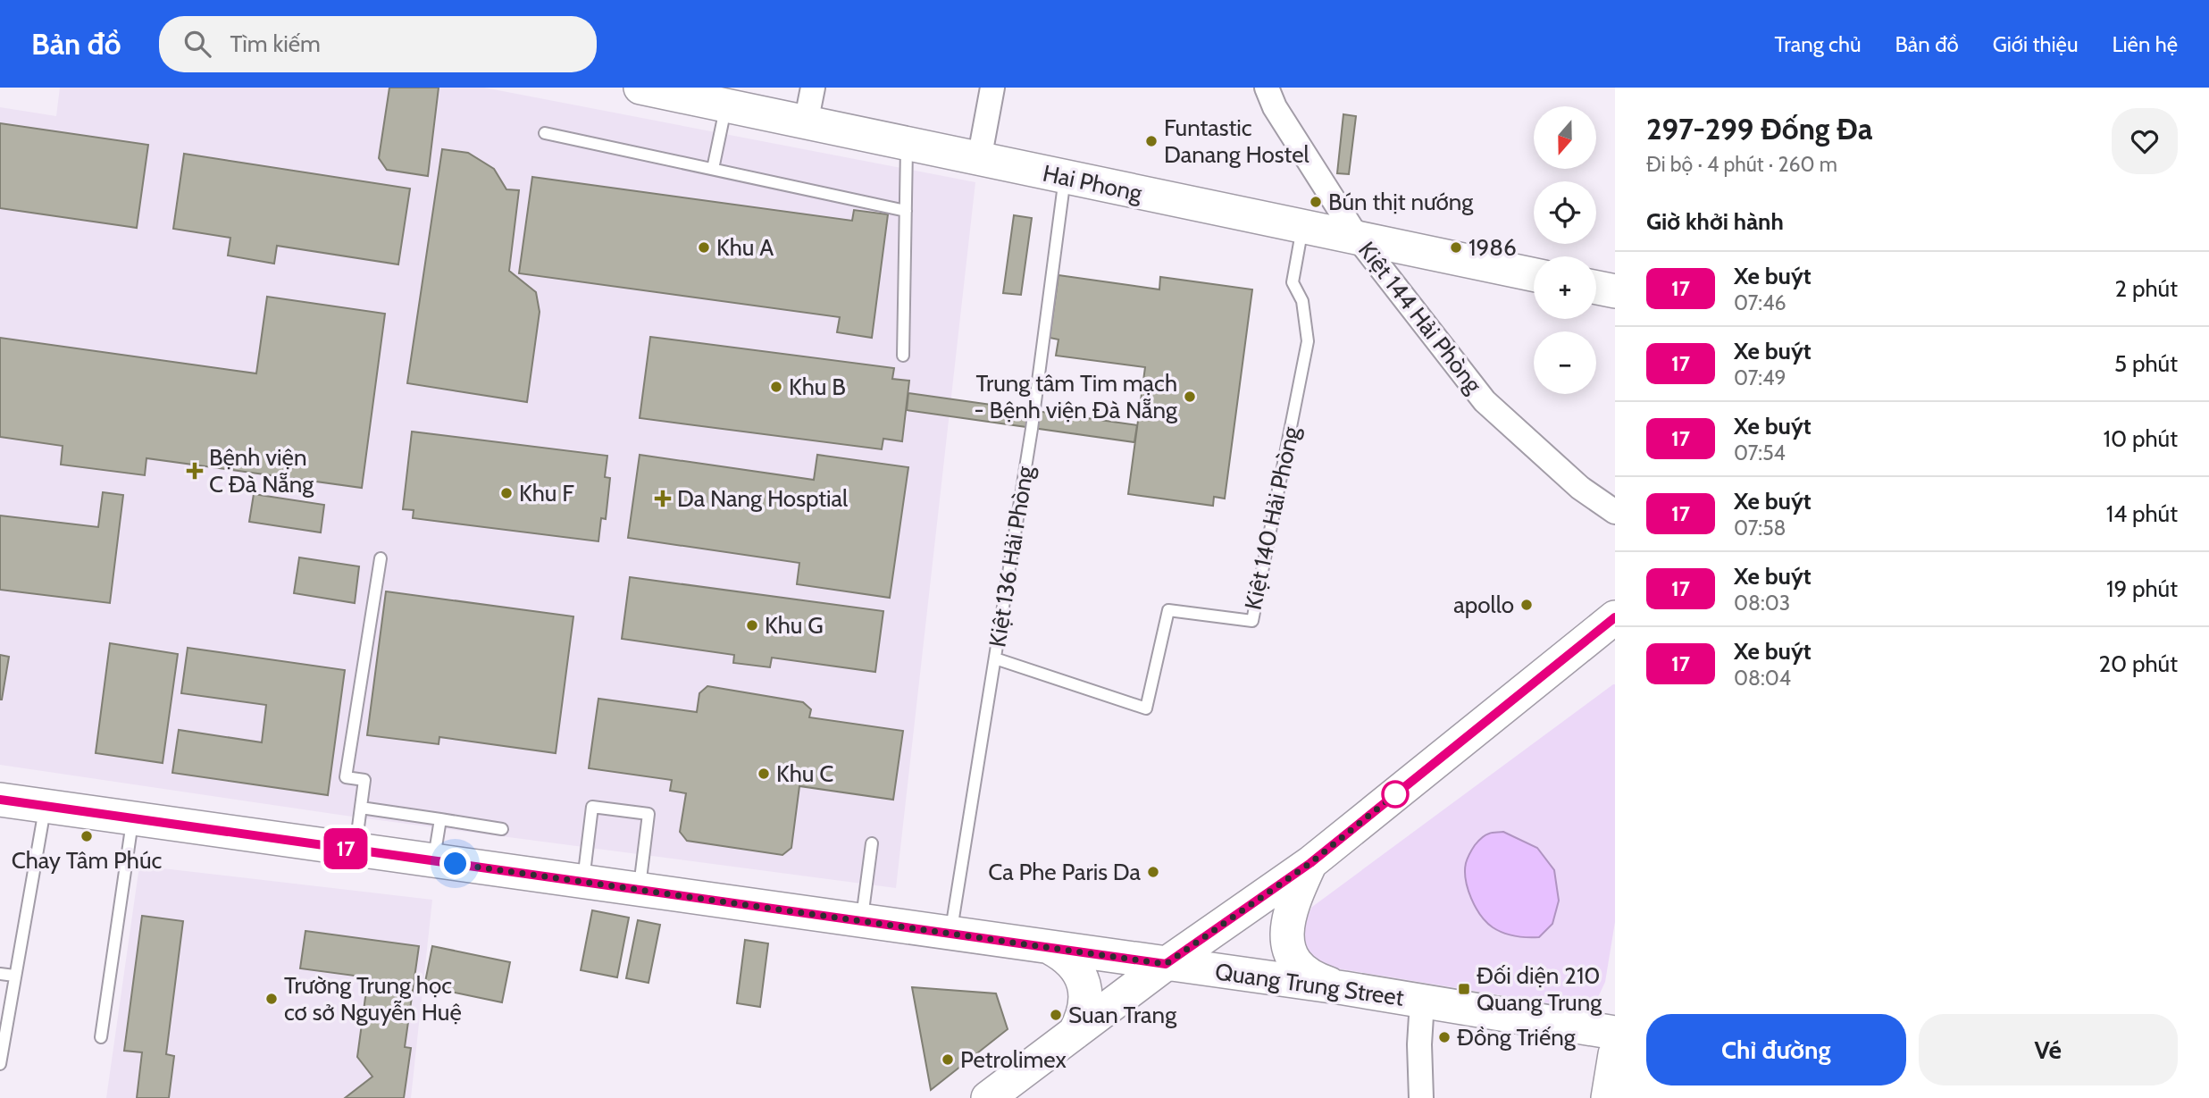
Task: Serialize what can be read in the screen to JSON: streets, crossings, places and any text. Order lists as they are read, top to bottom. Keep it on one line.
{"streets":{"main road":["Hai Phong","Quang Trung Street"],"street":["Kiệt 144 Hải Phòng"],"lane":["Kiệt 140 Hải Phòng","Kiệt 136 Hải Phòng"]},"crossings":[["Hai Phong","Kiệt 144 Hải Phòng"],["Hai Phong","Kiệt 140 Hải Phòng"],["Hai Phong","Kiệt 136 Hải Phòng"],["Kiệt 140 Hải Phòng","Kiệt 136 Hải Phòng"],["Kiệt 136 Hải Phòng","Quang Trung Street"]],"places":{"other":["Funtastic Danang Hostel","Bún thịt nướng","Khu A","1986","Khu B","Trung tâm Tim mạch - Bệnh viện Đà Nẵng","Khu F","apollo","Khu G","Khu C","Chay Tâm Phúc","Ca Phe Paris Da","Trường Trung học cơ sở Nguyễn Huệ","Suan Trang","Đồng Triếng","Petrolimex"],"health":["Bệnh viện C Đà Nẵng","Da Nang Hosptial"],"transit":["Đối diện 210 Quang Trung"]},"lines":["bus line 17"],"north":"bottom","page":{"header":"Bản đồ","search":"Tìm kiếm","nav":["Trang chủ","Bản đồ","Giới thiệu","Liên hệ"],"on_map":"17","heading":[["297-299 Đống Đa","Đi bộ · 4 phút · 260 m"],"Giờ khởi hành"],"map_buttons":["+","−"],"list":[{"mark":"17","name":"Xe buýt","note":"07:46","value":"2 phút"},{"mark":"17","name":"Xe buýt","note":"07:49","value":"5 phút"},{"mark":"17","name":"Xe buýt","note":"07:54","value":"10 phút"},{"mark":"17","name":"Xe buýt","note":"07:58","value":"14 phút"},{"mark":"17","name":"Xe buýt","note":"08:03","value":"19 phút"},{"mark":"17","name":"Xe buýt","note":"08:04","value":"20 phút"}],"buttons":["Chỉ đường","Vé"]}}
